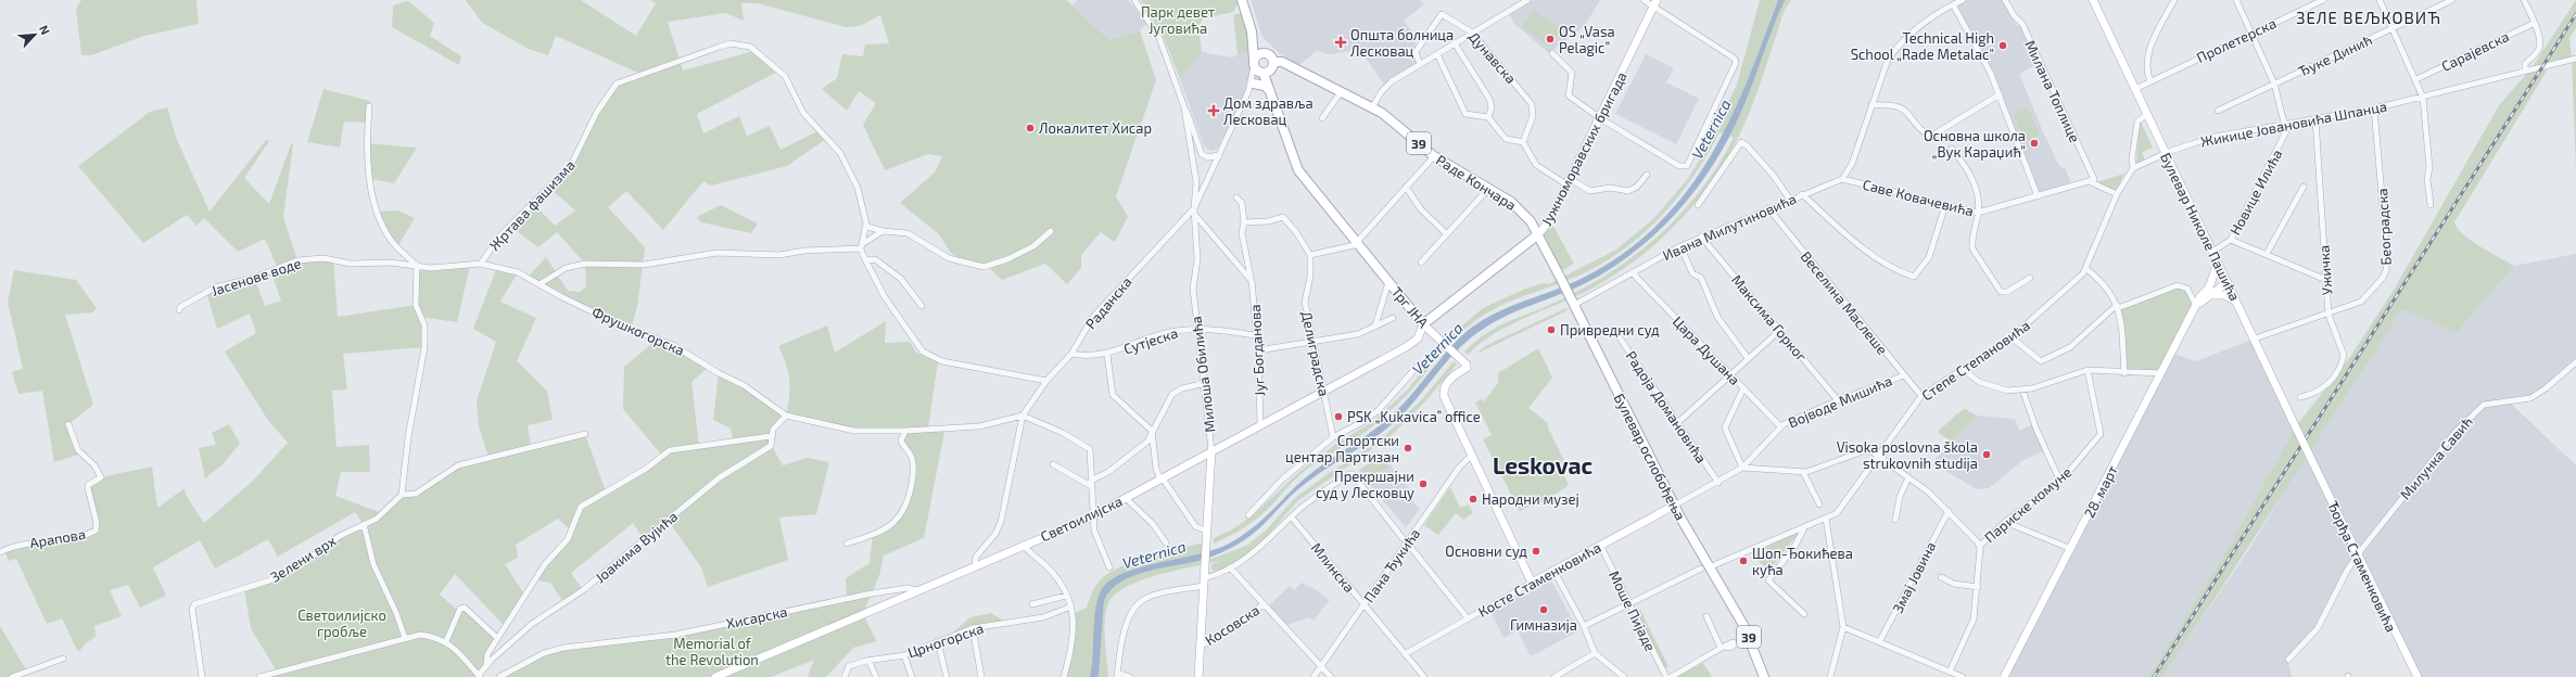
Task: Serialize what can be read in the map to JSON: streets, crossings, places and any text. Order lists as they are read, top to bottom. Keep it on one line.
{"streets":{"main road":["39","Јужноморавских бригада","Раде Кончара","Трг ЈНА","Булевар ослобођења"],"street":["Пролетерска","Сарајевска","Ђуке Динић","Дунавска","Милана Топлице","Жикице Јовановића Шпанца","Новице Илића","Саве Ковачевића","Жртава фашизма","Ивана Милутиновића","Булевар Николе Пашића","Београдска","Ужичка","Јасенове воде","Раданска","Веселина Маслеше","Максима Горког","Фрушкогорска","Сутјеска","Југ Богданова","Цара Душана","Делиградска","Степе Степановића","Милоша Обилића","Војводе Мишића","Радоја Домановића","Милунка Савић","28. март","Париске комуне","Светоилијска","Арапова","Јоакима Вујића","Зелени врх","Пана Ђукића","Ђорђа Стаменковића","Млинска","Змај Јовина","Косте Стаменковића","Моше Пијаде","Хисарска","Косовска","Црногорска"]},"crossings":[["Пролетерска","Булевар Николе Пашића"],["Милана Топлице","Саве Ковачевића"],["Жикице Јовановића Шпанца","Новице Илића"],["Жикице Јовановића Шпанца","Булевар Николе Пашића"],["Жикице Јовановића Шпанца","Београдска"],["Жикице Јовановића Шпанца","Ужичка"],["Јужноморавских бригада","Раде Кончара"],["Јужноморавских бригада","Трг ЈНА"],["Јужноморавских бригада","Булевар ослобођења"],["Јужноморавских бригада","Светоилијска"],["Раде Кончара","Булевар ослобођења"],["Новице Илића","Булевар Николе Пашића"],["Саве Ковачевића","Ивана Милутиновића"],["Жртава фашизма","Фрушкогорска"],["Ивана Милутиновића","Веселина Маслеше"],["Ивана Милутиновића","Максима Горког"],["Ивана Милутиновића","Цара Душана"],["Ивана Милутиновића","Булевар ослобођења"],["Булевар Николе Пашића","Београдска"],["Булевар Николе Пашића","28. март"],["Булевар Николе Пашића","Ђорђа Стаменковића"],["Београдска","Ужичка"],["Јасенове воде","Фрушкогорска"],["Раданска","Фрушкогорска"],["Раданска","Сутјеска"],["Раданска","Милоша Обилића"],["Раданска","Светоилијска"],["Веселина Маслеше","Степе Степановића"],["Веселина Маслеше","Војводе Мишића"],["Трг ЈНА","Светоилијска"],["Трг ЈНА","Пана Ђукића"],["Максима Горког","Војводе Мишића"],["Фрушкогорска","Јоакима Вујића"],["Сутјеска","Југ Богданова"],["Сутјеска","Милоша Обилића"],["Југ Богданова","Светоилијска"],["Цара Душана","Војводе Мишића"],["Делиградска","Светоилијска"],["Милоша Обилића","Светоилијска"],["Милоша Обилића","Косовска"],["Војводе Мишића","Радоја Домановића"],["Војводе Мишића","Булевар ослобођења"],["Војводе Мишића","Косте Стаменковића"],["Булевар ослобођења","Косте Стаменковића"],["Милунка Савић","Ђорђа Стаменковића"],["Светоилијска","Хисарска"],["Пана Ђукића","Млинска"],["Млинска","Косте Стаменковића"],["Косте Стаменковића","Моше Пијаде"]],"districts":["ЗЕЛЕ ВЕЉКОВИЋ","Leskovac"],"water":["Veternica"],"parks":["Парк девет Југовића","Светоилијско гробље","Memorial of the Revolution"],"places":{"other":["OS „Vasa Pelagic”","Technical High School „Rade Metalac\"","Локалитет Хисар","Основна школа „Вук Караџић”","Привредни суд","PSK „Kukavica” office","Спортски центар Партизан","Visoka poslovna škola strukovnih studija","Прекршајни суд у Лесковцу","Народни музеј","Основни суд","Шоп-Ђокићева кућа","Гимназија"],"health":["Општа болница Лесковац","Дом здравља Лесковац"]},"north":"top right"}
